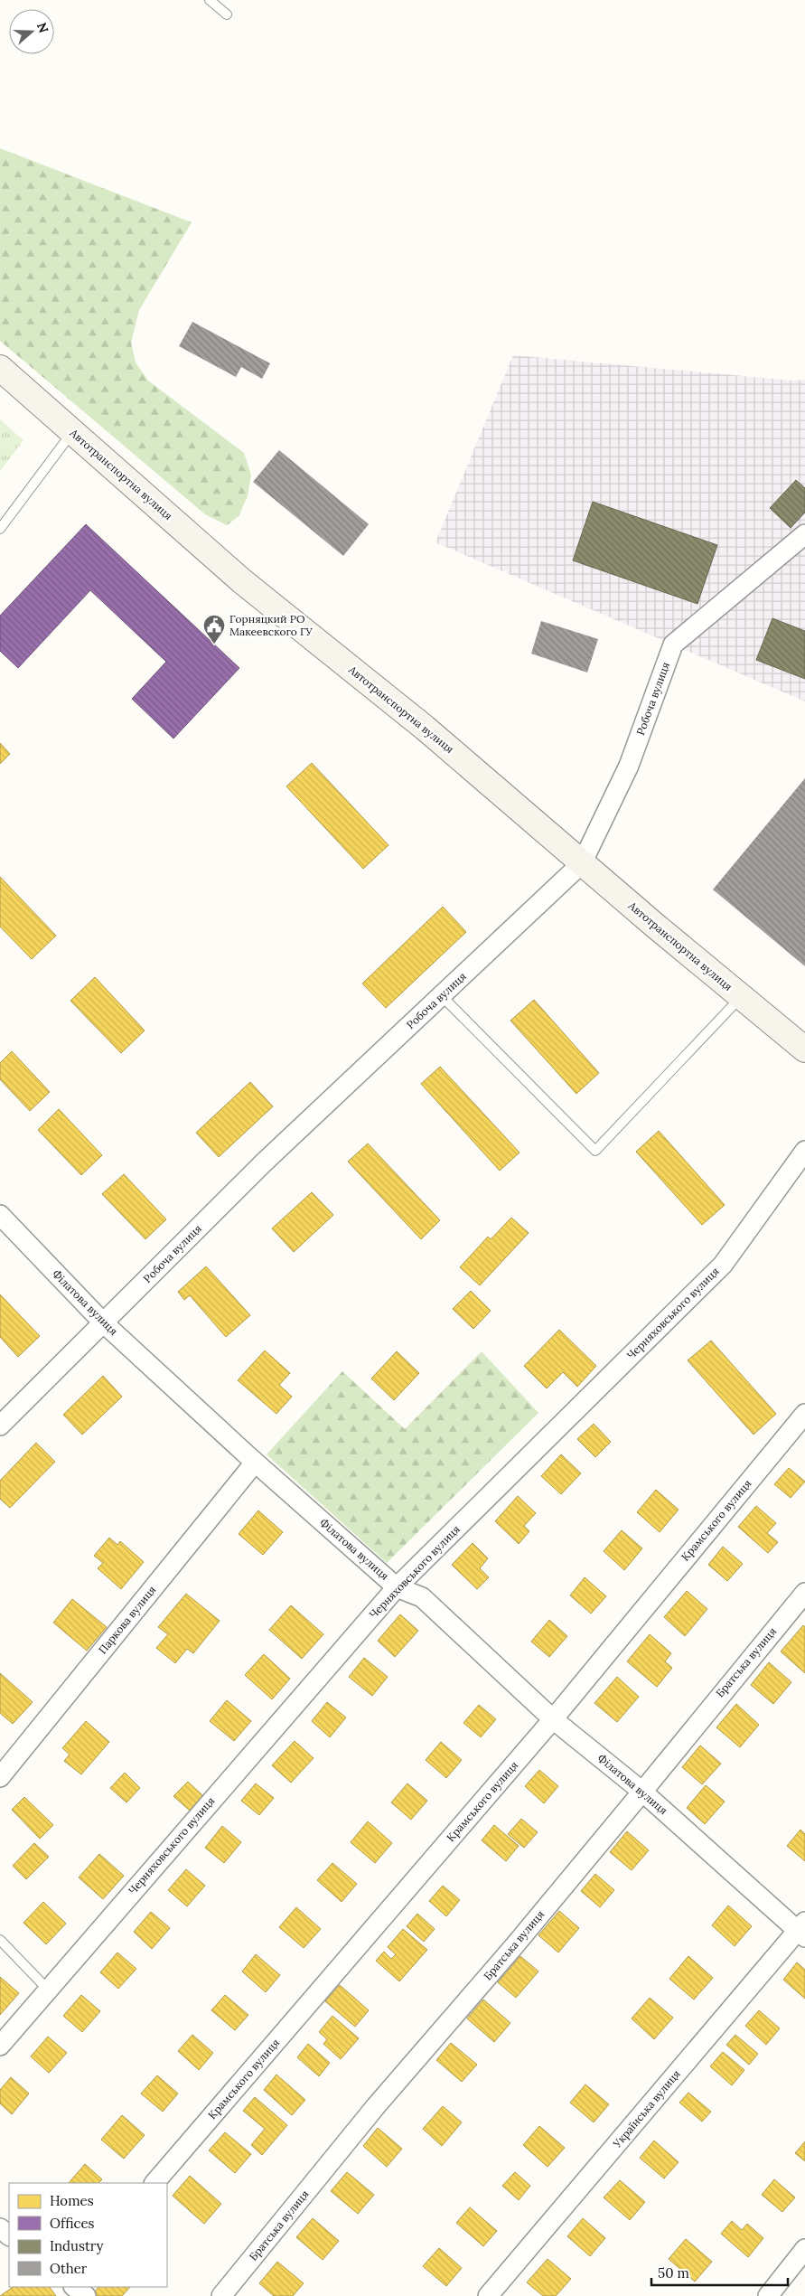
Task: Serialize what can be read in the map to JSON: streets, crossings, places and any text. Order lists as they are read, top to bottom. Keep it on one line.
{"streets":{"main road":["Автотранспортна вулиця"],"street":["Робоча вулиця","Філатова вулиця","Черняховського вулиця","Крамського вулиця","Паркова вулиця","Братська вулиця","Українська вулиця"]},"crossings":[["Автотранспортна вулиця","Робоча вулиця"],["Робоча вулиця","Філатова вулиця"],["Філатова вулиця","Черняховського вулиця"],["Філатова вулиця","Крамського вулиця"],["Філатова вулиця","Паркова вулиця"],["Філатова вулиця","Братська вулиця"],["Філатова вулиця","Українська вулиця"]],"places":{"public building":["Горняцкий РО Макеевского ГУ"]},"legend":["Homes","Offices","Industry","Other"],"scale_bar":"50 m","north":"right"}
